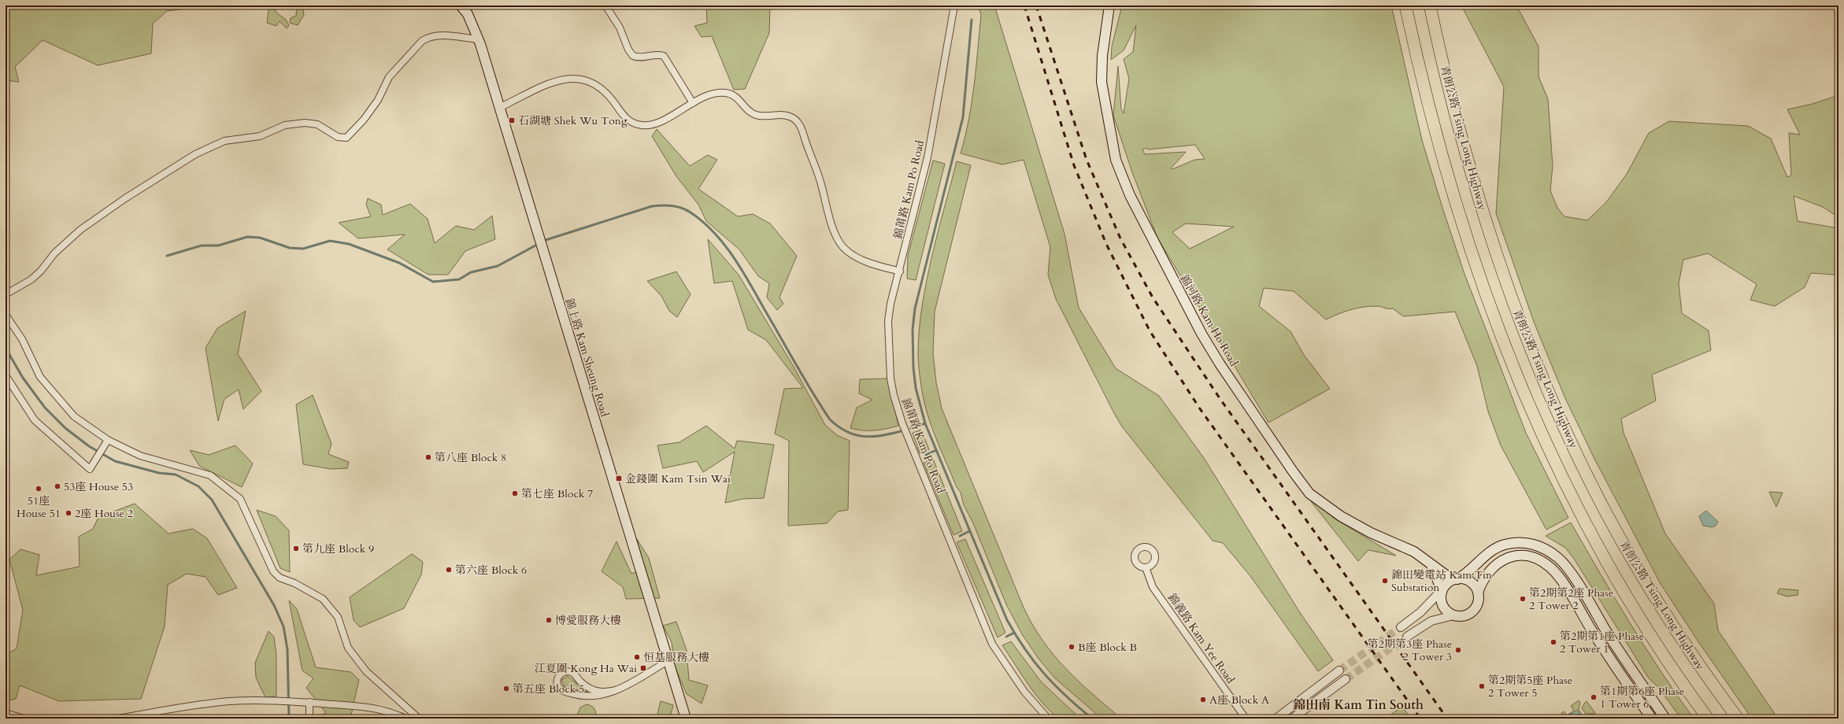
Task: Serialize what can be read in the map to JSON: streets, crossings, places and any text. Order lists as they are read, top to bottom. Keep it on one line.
{"streets":{"highway":["青朗公路 Tsing Long Highway"],"main road":["錦河路 Kam Ho Road","錦上路 Kam Sheung Road"],"street":["錦莆路 Kam Po Road","錦義路 Kam Yee Road"]},"districts":["錦田南 Kam Tin South"],"places":{"transit":["石湖塘 Shek Wu Tong","金錢圍 Kam Tsin Wai","江夏圍 Kong Ha Wai"],"other":["第八座 Block 8","53座 House 53","51座 House 51","第七座 Block 7","2座 House 2","第九座 Block 9","第六座 Block 6","錦田變電站 Kam Tin Substation","第2期第2座 Phase 2 Tower 2","博愛服務大樓","第2期第1座 Phase 2 Tower 1","B座 Block B","第2期第3座 Phase 2 Tower 3","恒基服務大樓","第2期第5座 Phase 2 Tower 5","第五座 Block 5","第1期第6座 Phase 1 Tower 6","A座 Block A"]}}
